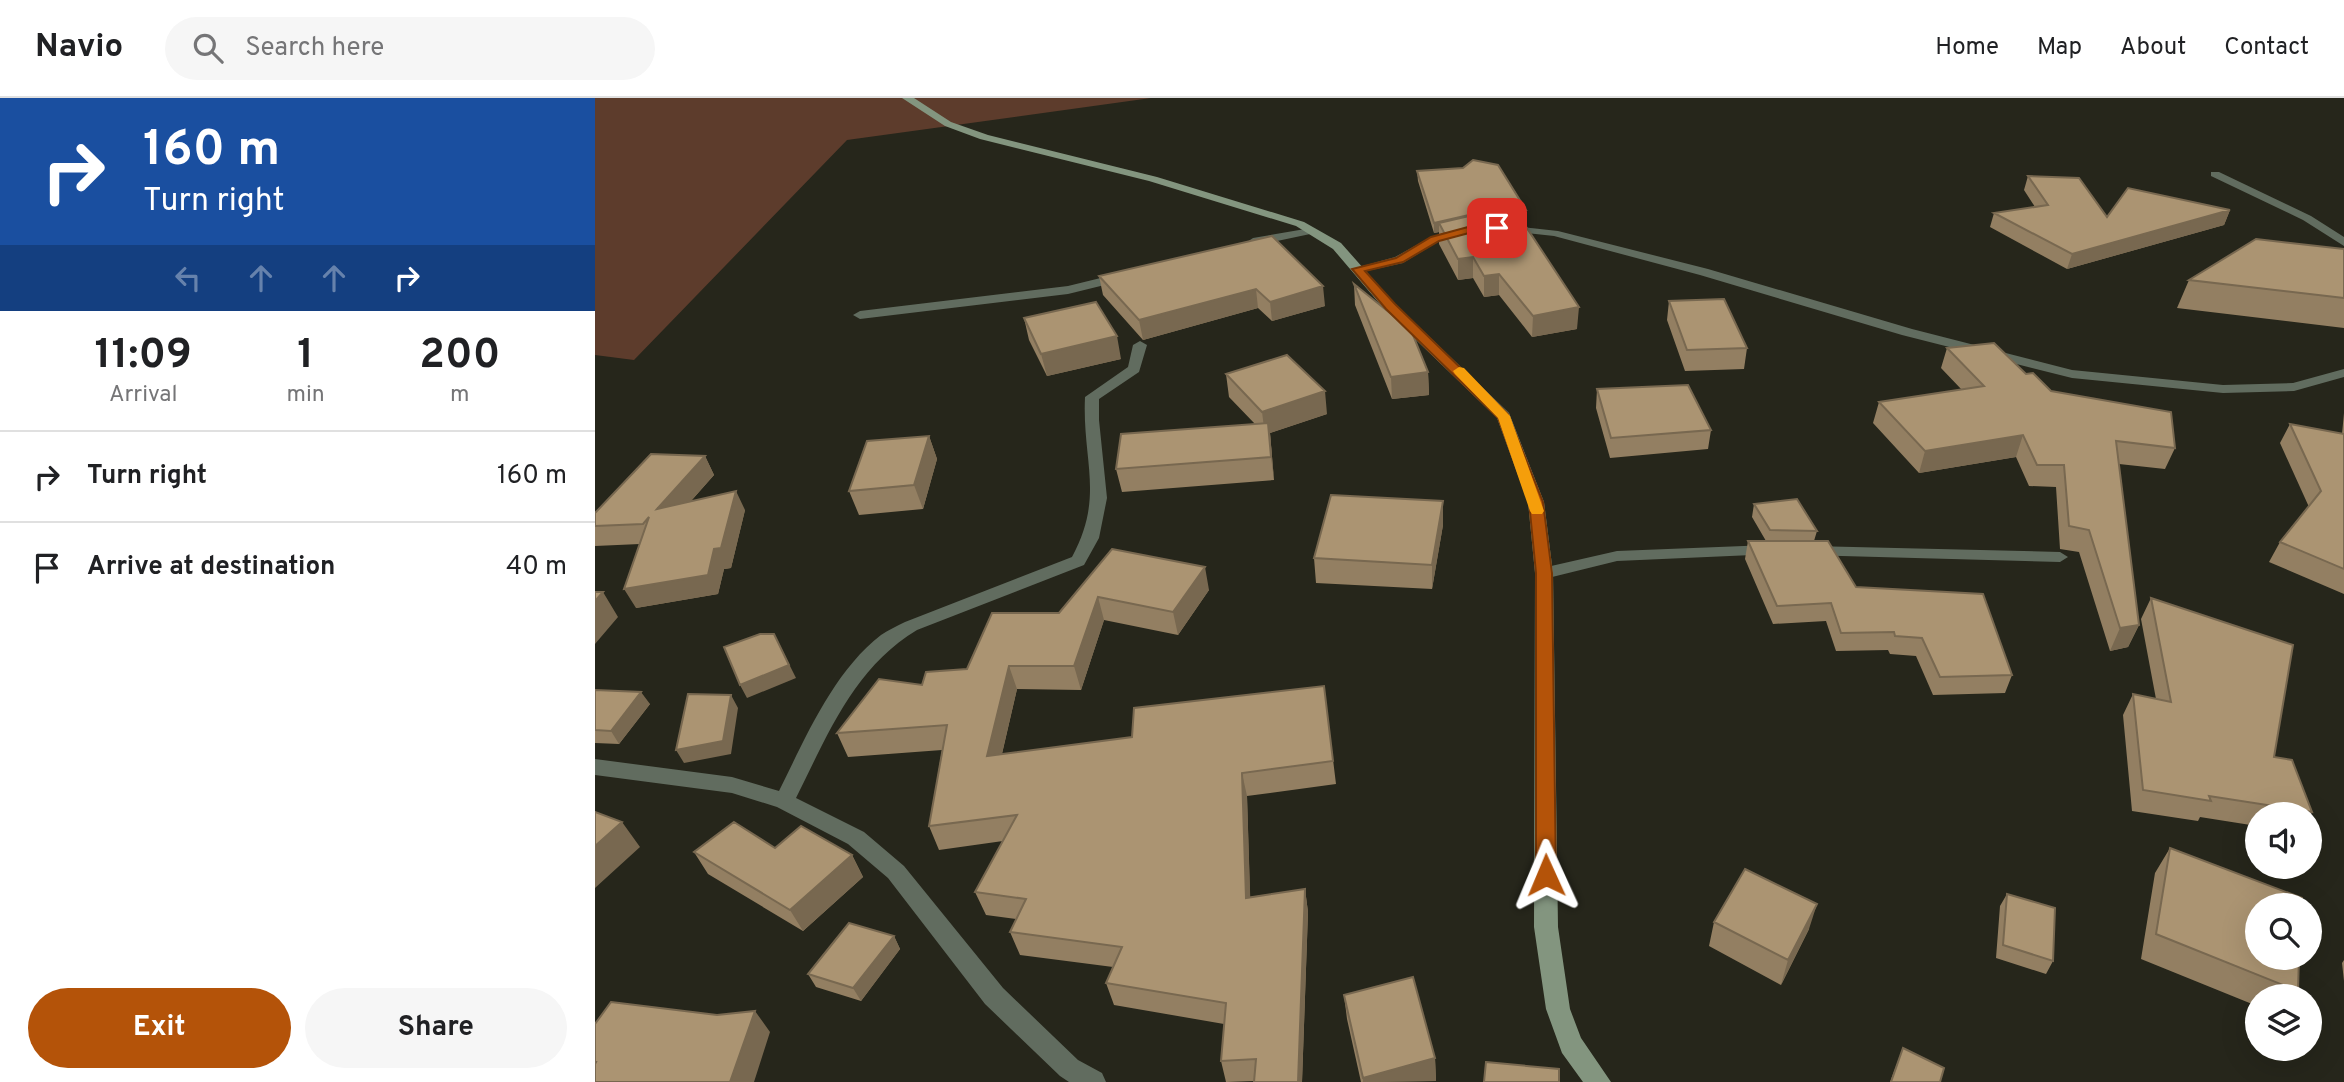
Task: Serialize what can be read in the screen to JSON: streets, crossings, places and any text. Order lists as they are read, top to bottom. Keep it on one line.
{"page":{"header":"Navio","search":"Search here","nav":["Home","Map","About","Contact"],"turn":["160 m","Turn right"],"eta":["11:09","Arrival","1","min","200","m"],"list":[{"name":"Turn right","value":"160 m"},{"name":"Arrive at destination","value":"40 m"}],"buttons":["Exit","Share"]}}
